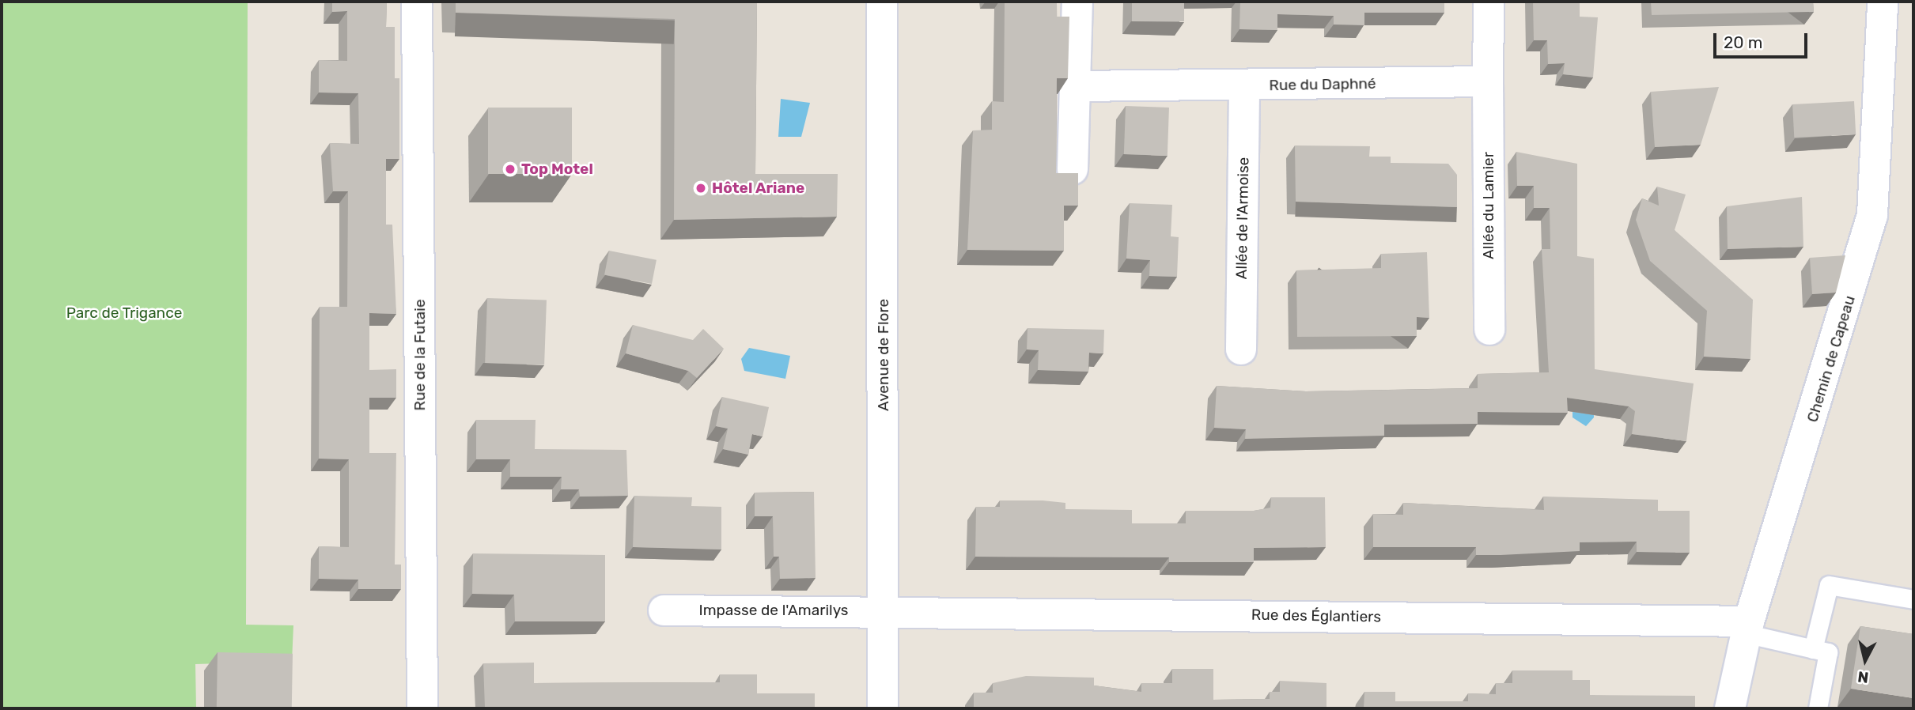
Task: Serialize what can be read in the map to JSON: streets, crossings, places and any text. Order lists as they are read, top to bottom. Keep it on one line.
{"streets":{"street":["Rue du Daphné","Allée du Lamier","Allée de l'Armoise","Rue de la Futaie","Avenue de Flore","Chemin de Capeau","Impasse de l'Amarilys","Rue des Églantiers"]},"crossings":[["Rue du Daphné","Allée du Lamier"],["Rue du Daphné","Allée de l'Armoise"],["Avenue de Flore","Impasse de l'Amarilys"],["Avenue de Flore","Rue des Églantiers"],["Chemin de Capeau","Rue des Églantiers"],["Impasse de l'Amarilys","Rue des Églantiers"]],"parks":["Parc de Trigance"],"places":["Top Motel","Hôtel Ariane"],"scale_bar":"20 m","north":"bottom"}
